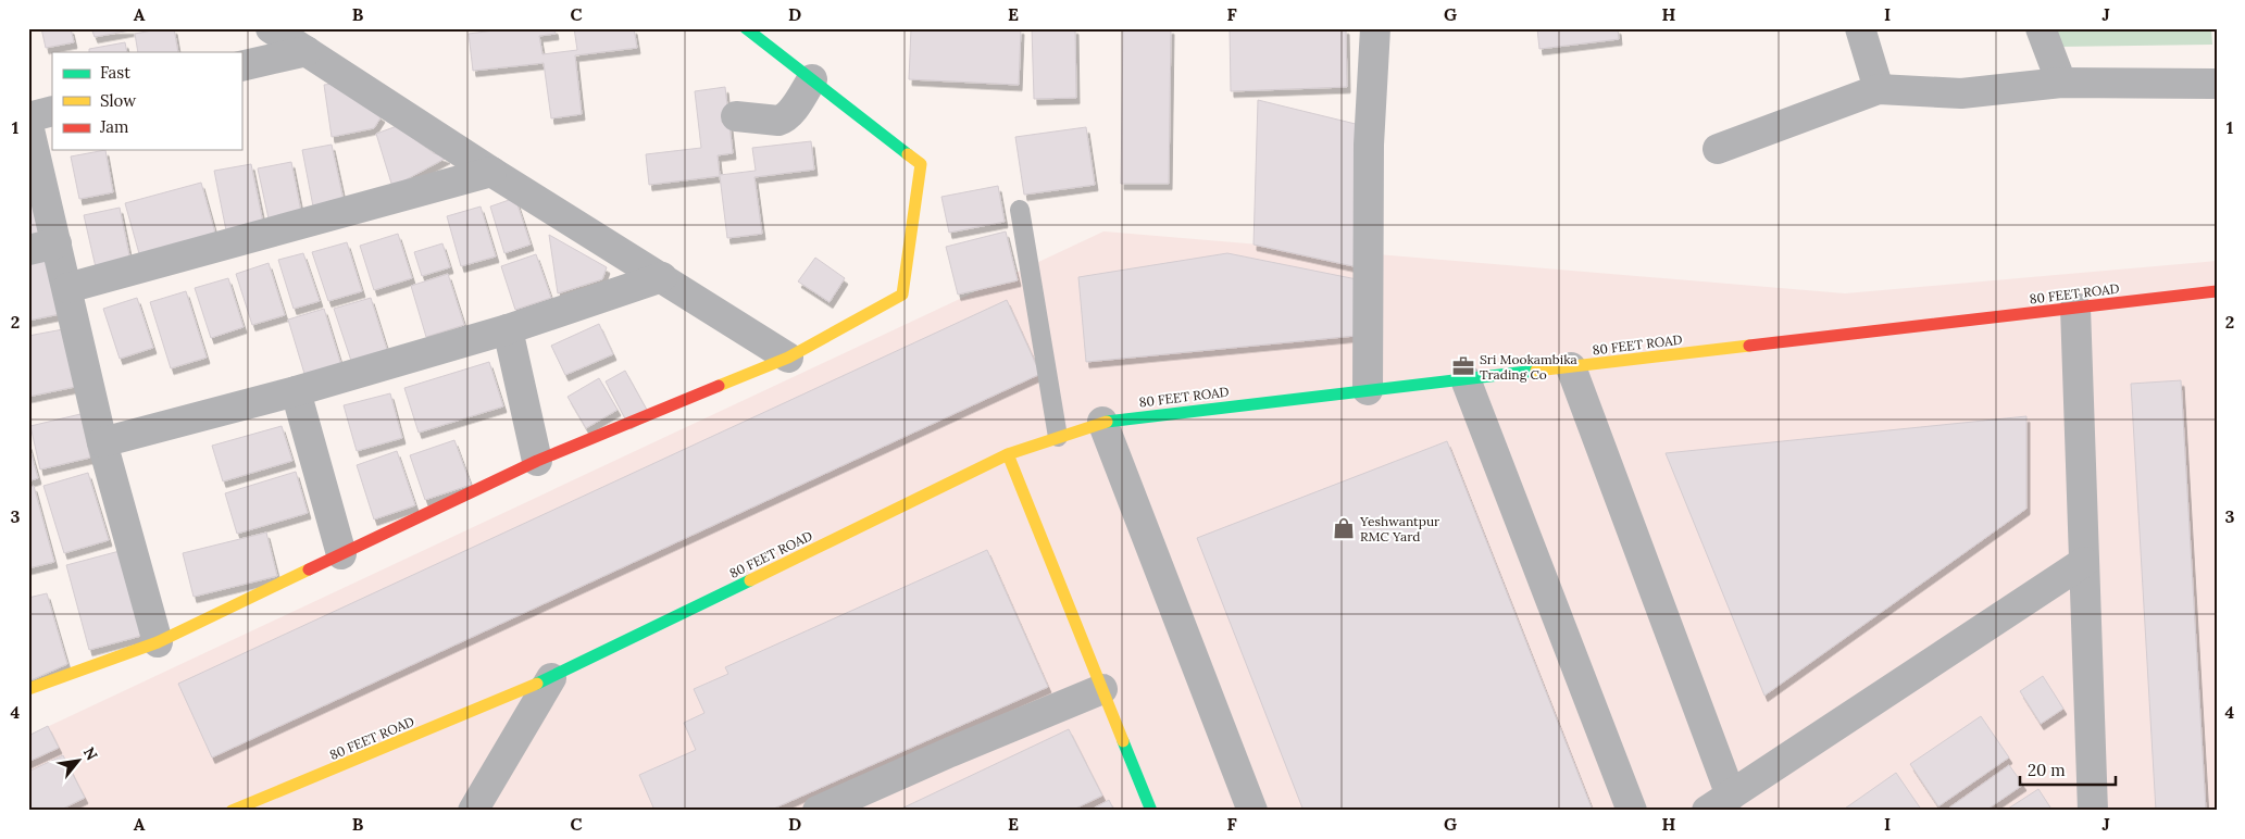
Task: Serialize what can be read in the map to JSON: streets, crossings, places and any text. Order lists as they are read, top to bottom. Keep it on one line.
{"streets":{"street":["80 FEET ROAD"]},"places":{"office":["Sri Mookambika Trading Co"],"shop":["Yeshwantpur RMC Yard"]},"legend":["Fast","Slow","Jam"],"scale_bar":"20 m","north":"top right","grid":{"columns":["A","B","C","D","E","F","G","H","I","J"],"rows":["1","2","3","4"]}}
